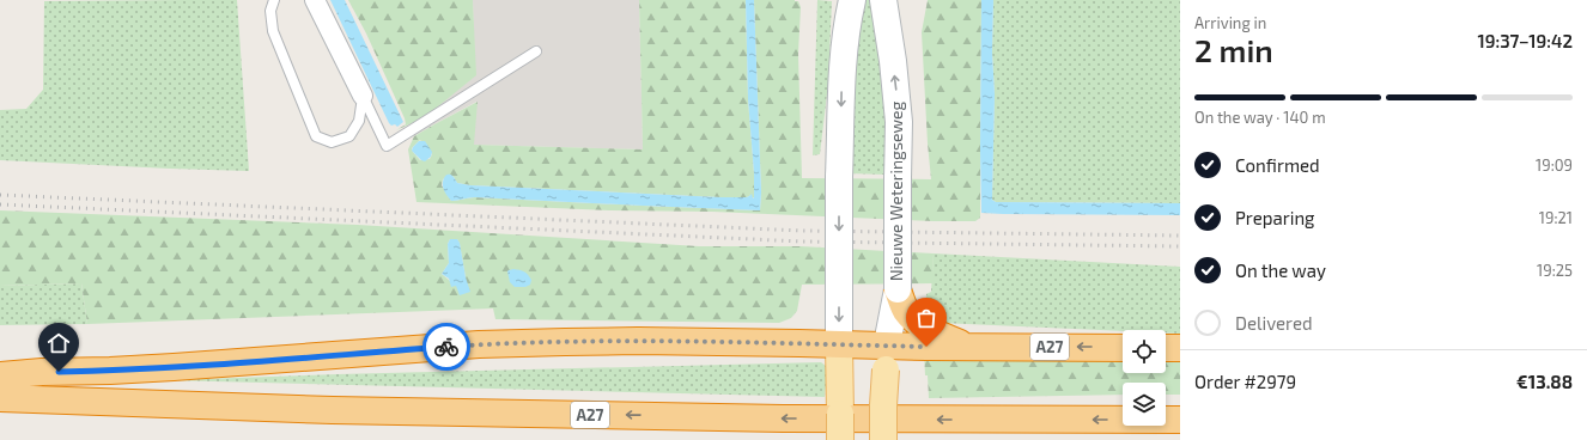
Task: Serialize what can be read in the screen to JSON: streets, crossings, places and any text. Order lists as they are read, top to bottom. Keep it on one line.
{"streets":{"highway":["A27"],"main road":["Nieuwe Weteringseweg"]},"crossings":[["Nieuwe Weteringseweg","A27"]],"page":{"heading":["2 min","Arriving in","19:37–19:42"],"panel":["Order #2979","€13.88"],"bar":"On the way · 140 m","list":[["Confirmed","19:09"],["Preparing","19:21"],["On the way","19:25"],"Delivered"]}}
